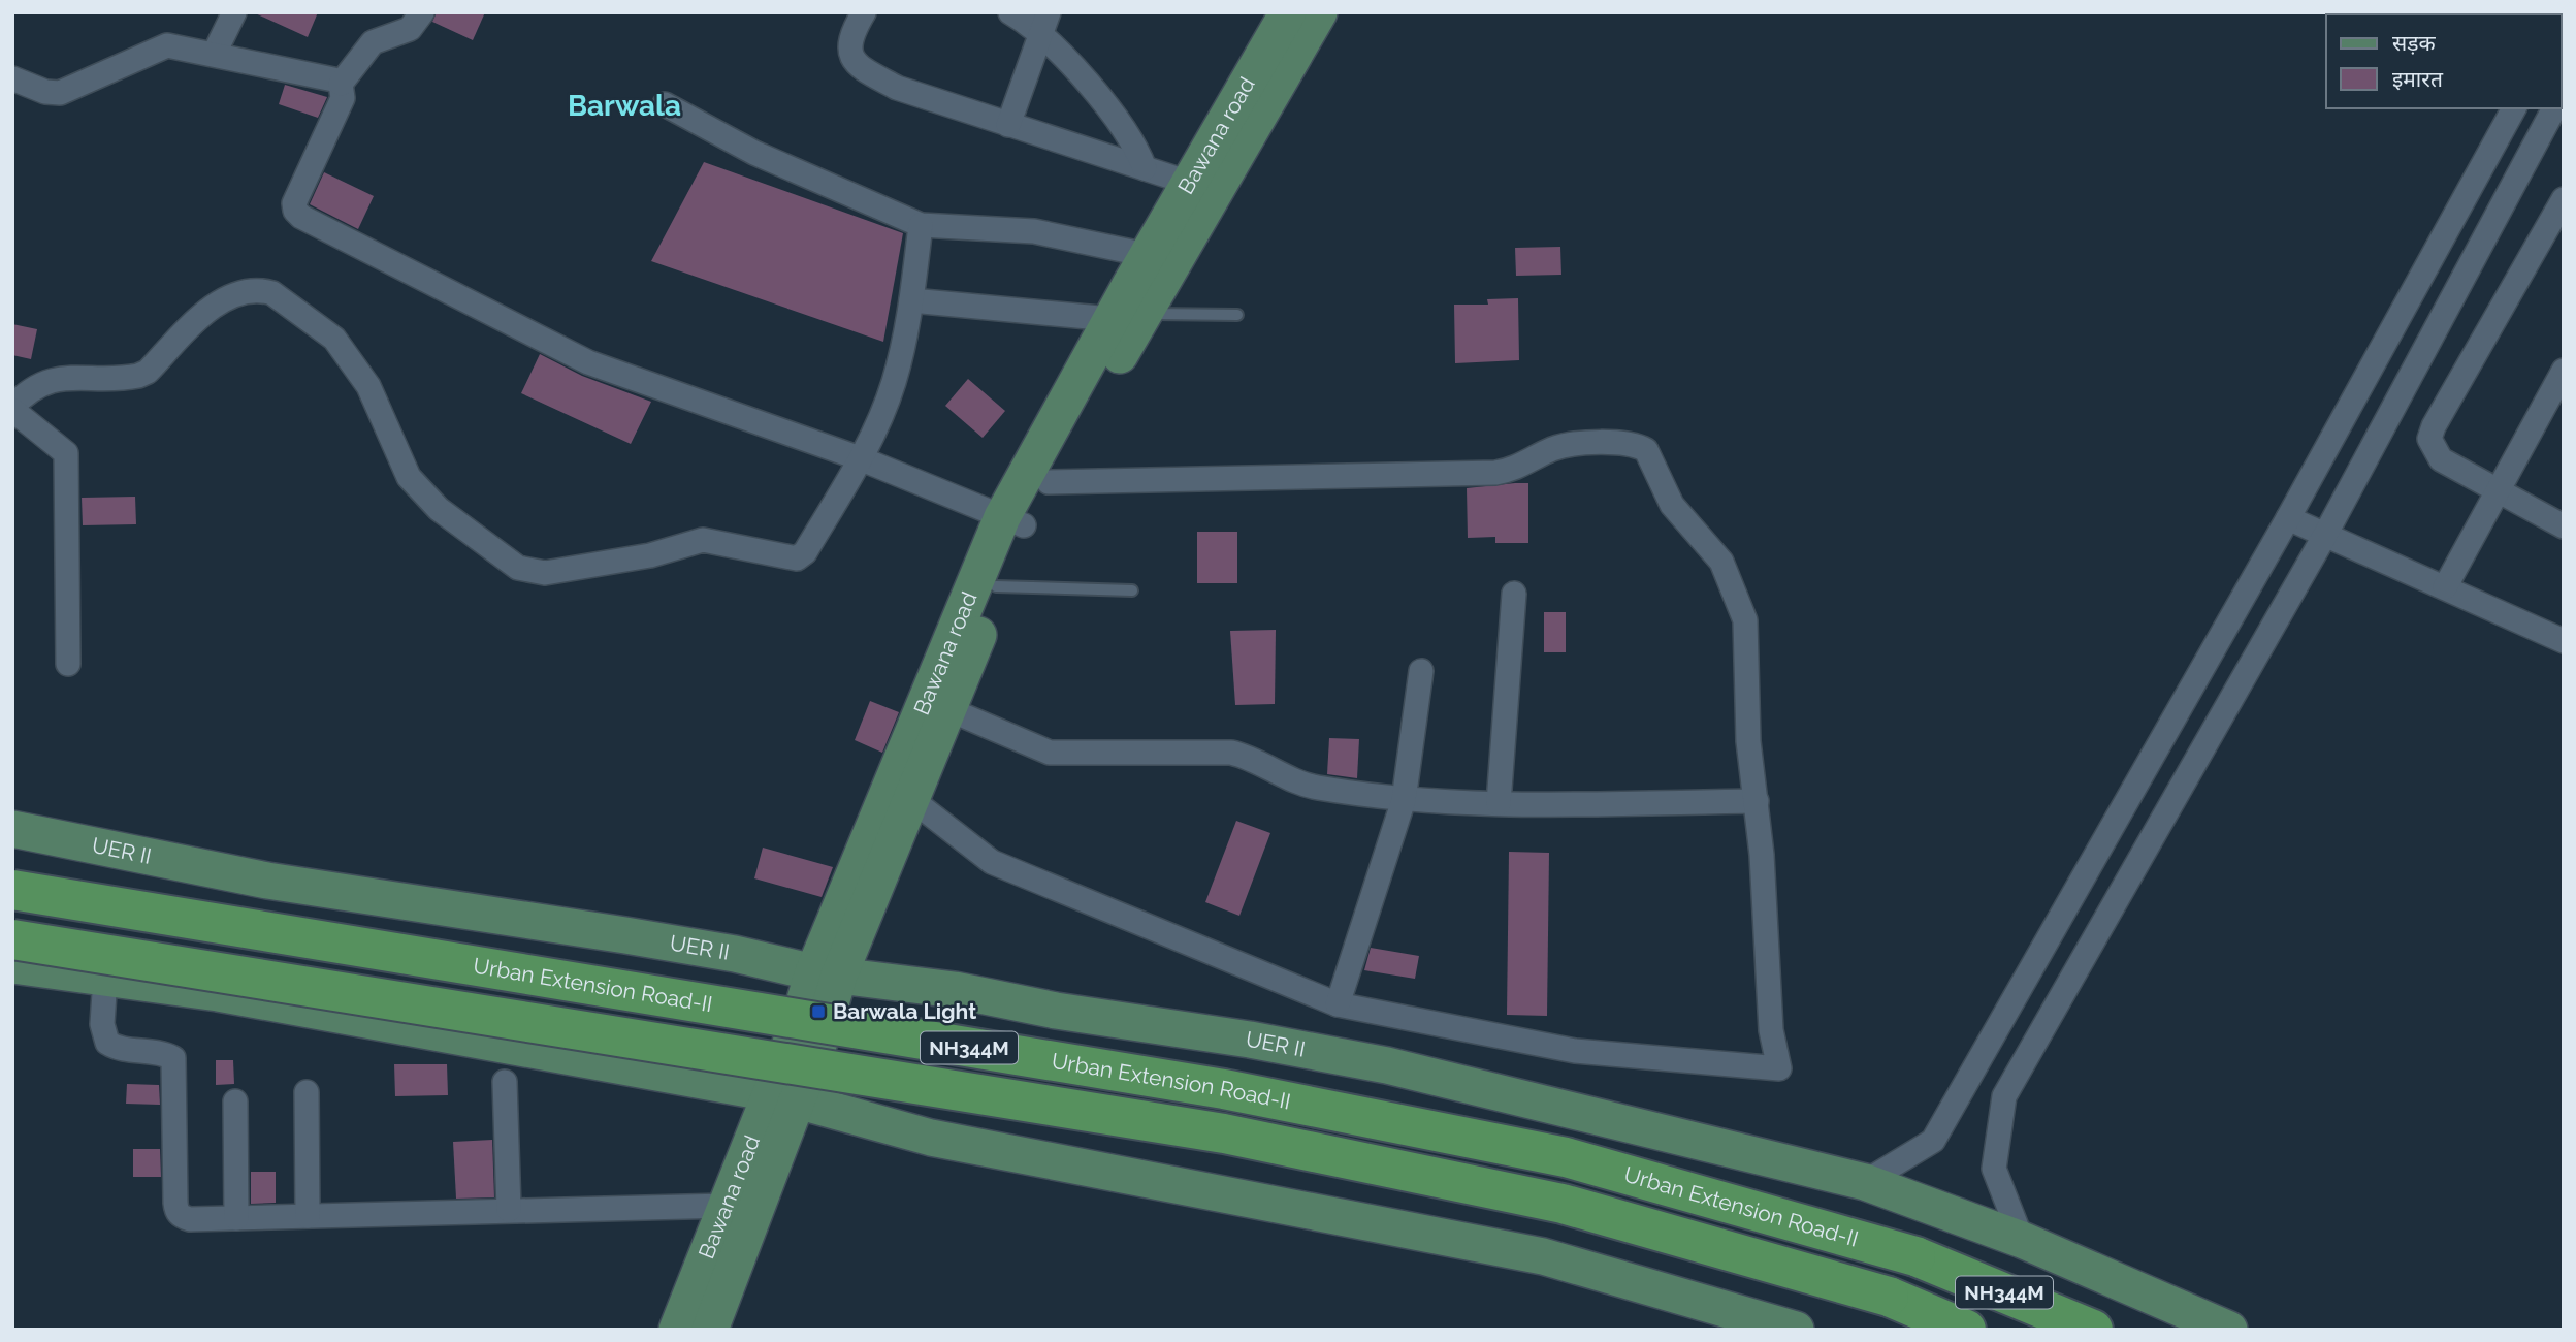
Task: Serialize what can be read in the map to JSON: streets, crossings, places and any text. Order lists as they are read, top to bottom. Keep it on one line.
{"streets":{"highway":["Urban Extension Road-II","NH344M"],"main road":["Bawana road","UER II"]},"crossings":[["Bawana road","UER II"]],"districts":["Barwala"],"places":{"transit":["Barwala Light"]},"legend":["सड़क","इमारत"]}
